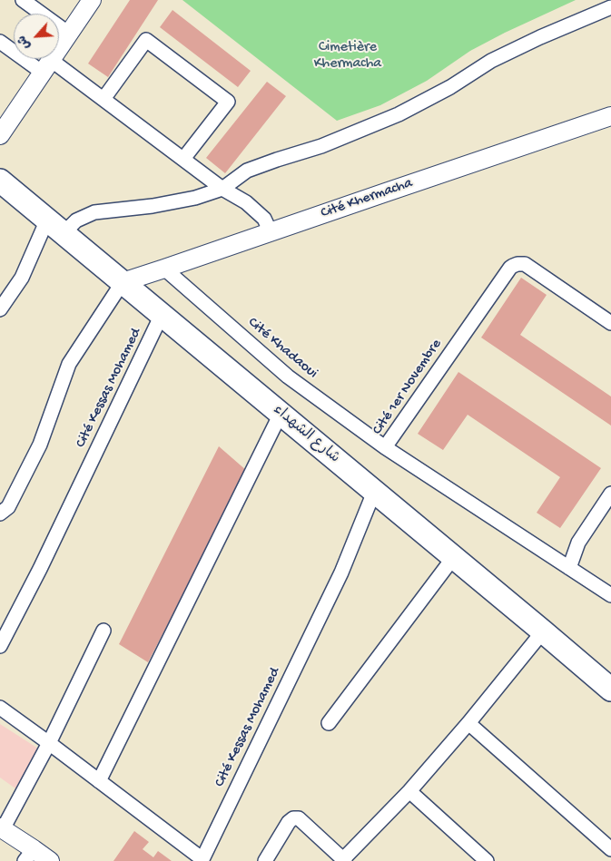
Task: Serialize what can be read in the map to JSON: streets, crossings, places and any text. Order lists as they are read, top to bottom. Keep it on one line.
{"streets":{"main road":["شارع الشهداء"],"street":["Cité Khermacha","Cité Khadaoui","Cité 1er Novembre","Cité Kessas Mohamed"]},"crossings":[["Cité Khermacha","Cité Khadaoui"],["Cité Khermacha","شارع الشهداء"],["Cité Khadaoui","Cité 1er Novembre"],["Cité Kessas Mohamed","شارع الشهداء"]],"parks":["Cimetière Khermacha"],"north":"bottom left"}
